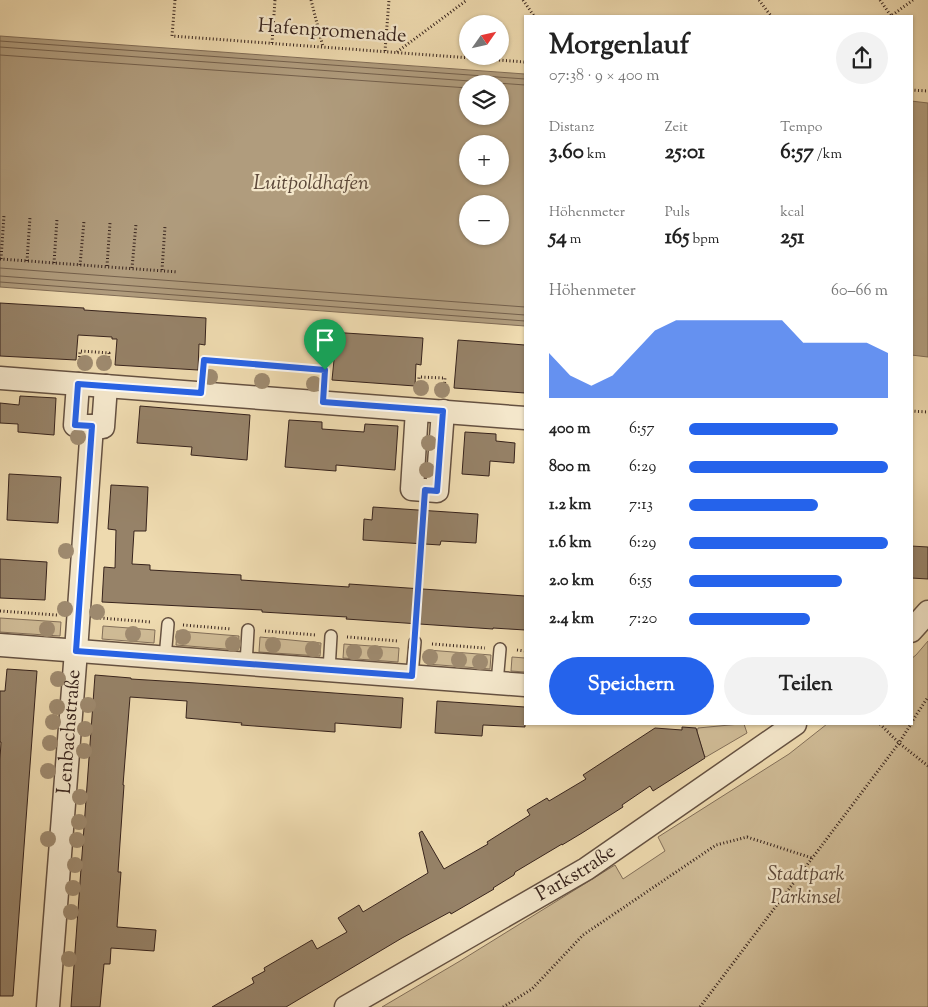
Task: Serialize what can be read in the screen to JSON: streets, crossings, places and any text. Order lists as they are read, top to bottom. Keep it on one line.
{"streets":{"street":["Lenbachstraße","Parkstraße"],"path":["Hafenpromenade"]},"water":["Luitpoldhafen"],"parks":["Stadtpark Parkinsel"],"north":"top right","page":{"map_buttons":["+","−"],"heading":["Morgenlauf","07:38 · 9 × 400 m"],"stats":[["Distanz","3.60 km"],["Zeit","25:01"],["Tempo","6:57 /km"],["Höhenmeter","54 m"],["Puls","165 bpm"],["kcal","251"]],"chart":["Höhenmeter","60–66 m"],"list":[{"name":"400 m","note":"6:57"},{"name":"800 m","note":"6:29"},{"name":"1.2 km","note":"7:13"},{"name":"1.6 km","note":"6:29"},{"name":"2.0 km","note":"6:55"},{"name":"2.4 km","note":"7:20"}],"buttons":["Speichern","Teilen"]}}
